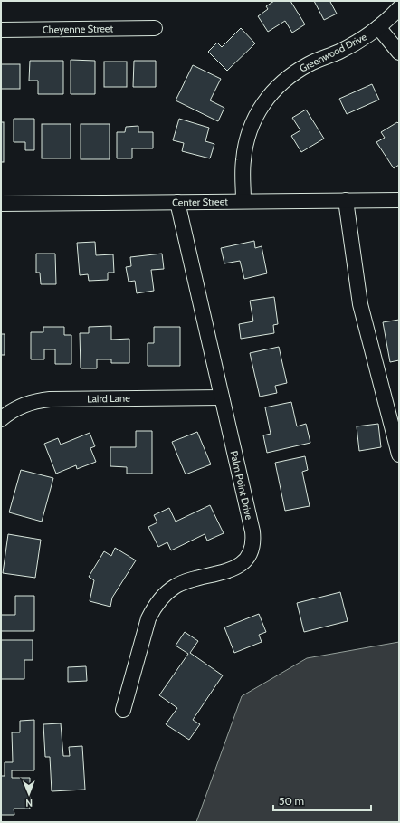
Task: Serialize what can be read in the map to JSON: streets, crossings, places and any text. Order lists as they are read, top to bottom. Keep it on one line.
{"streets":{"street":["Cheyenne Street","Greenwood Drive","Center Street","Laird Lane","Palm Point Drive"]},"crossings":[["Greenwood Drive","Center Street"],["Center Street","Palm Point Drive"],["Laird Lane","Palm Point Drive"]],"scale_bar":"50 m","north":"bottom"}
